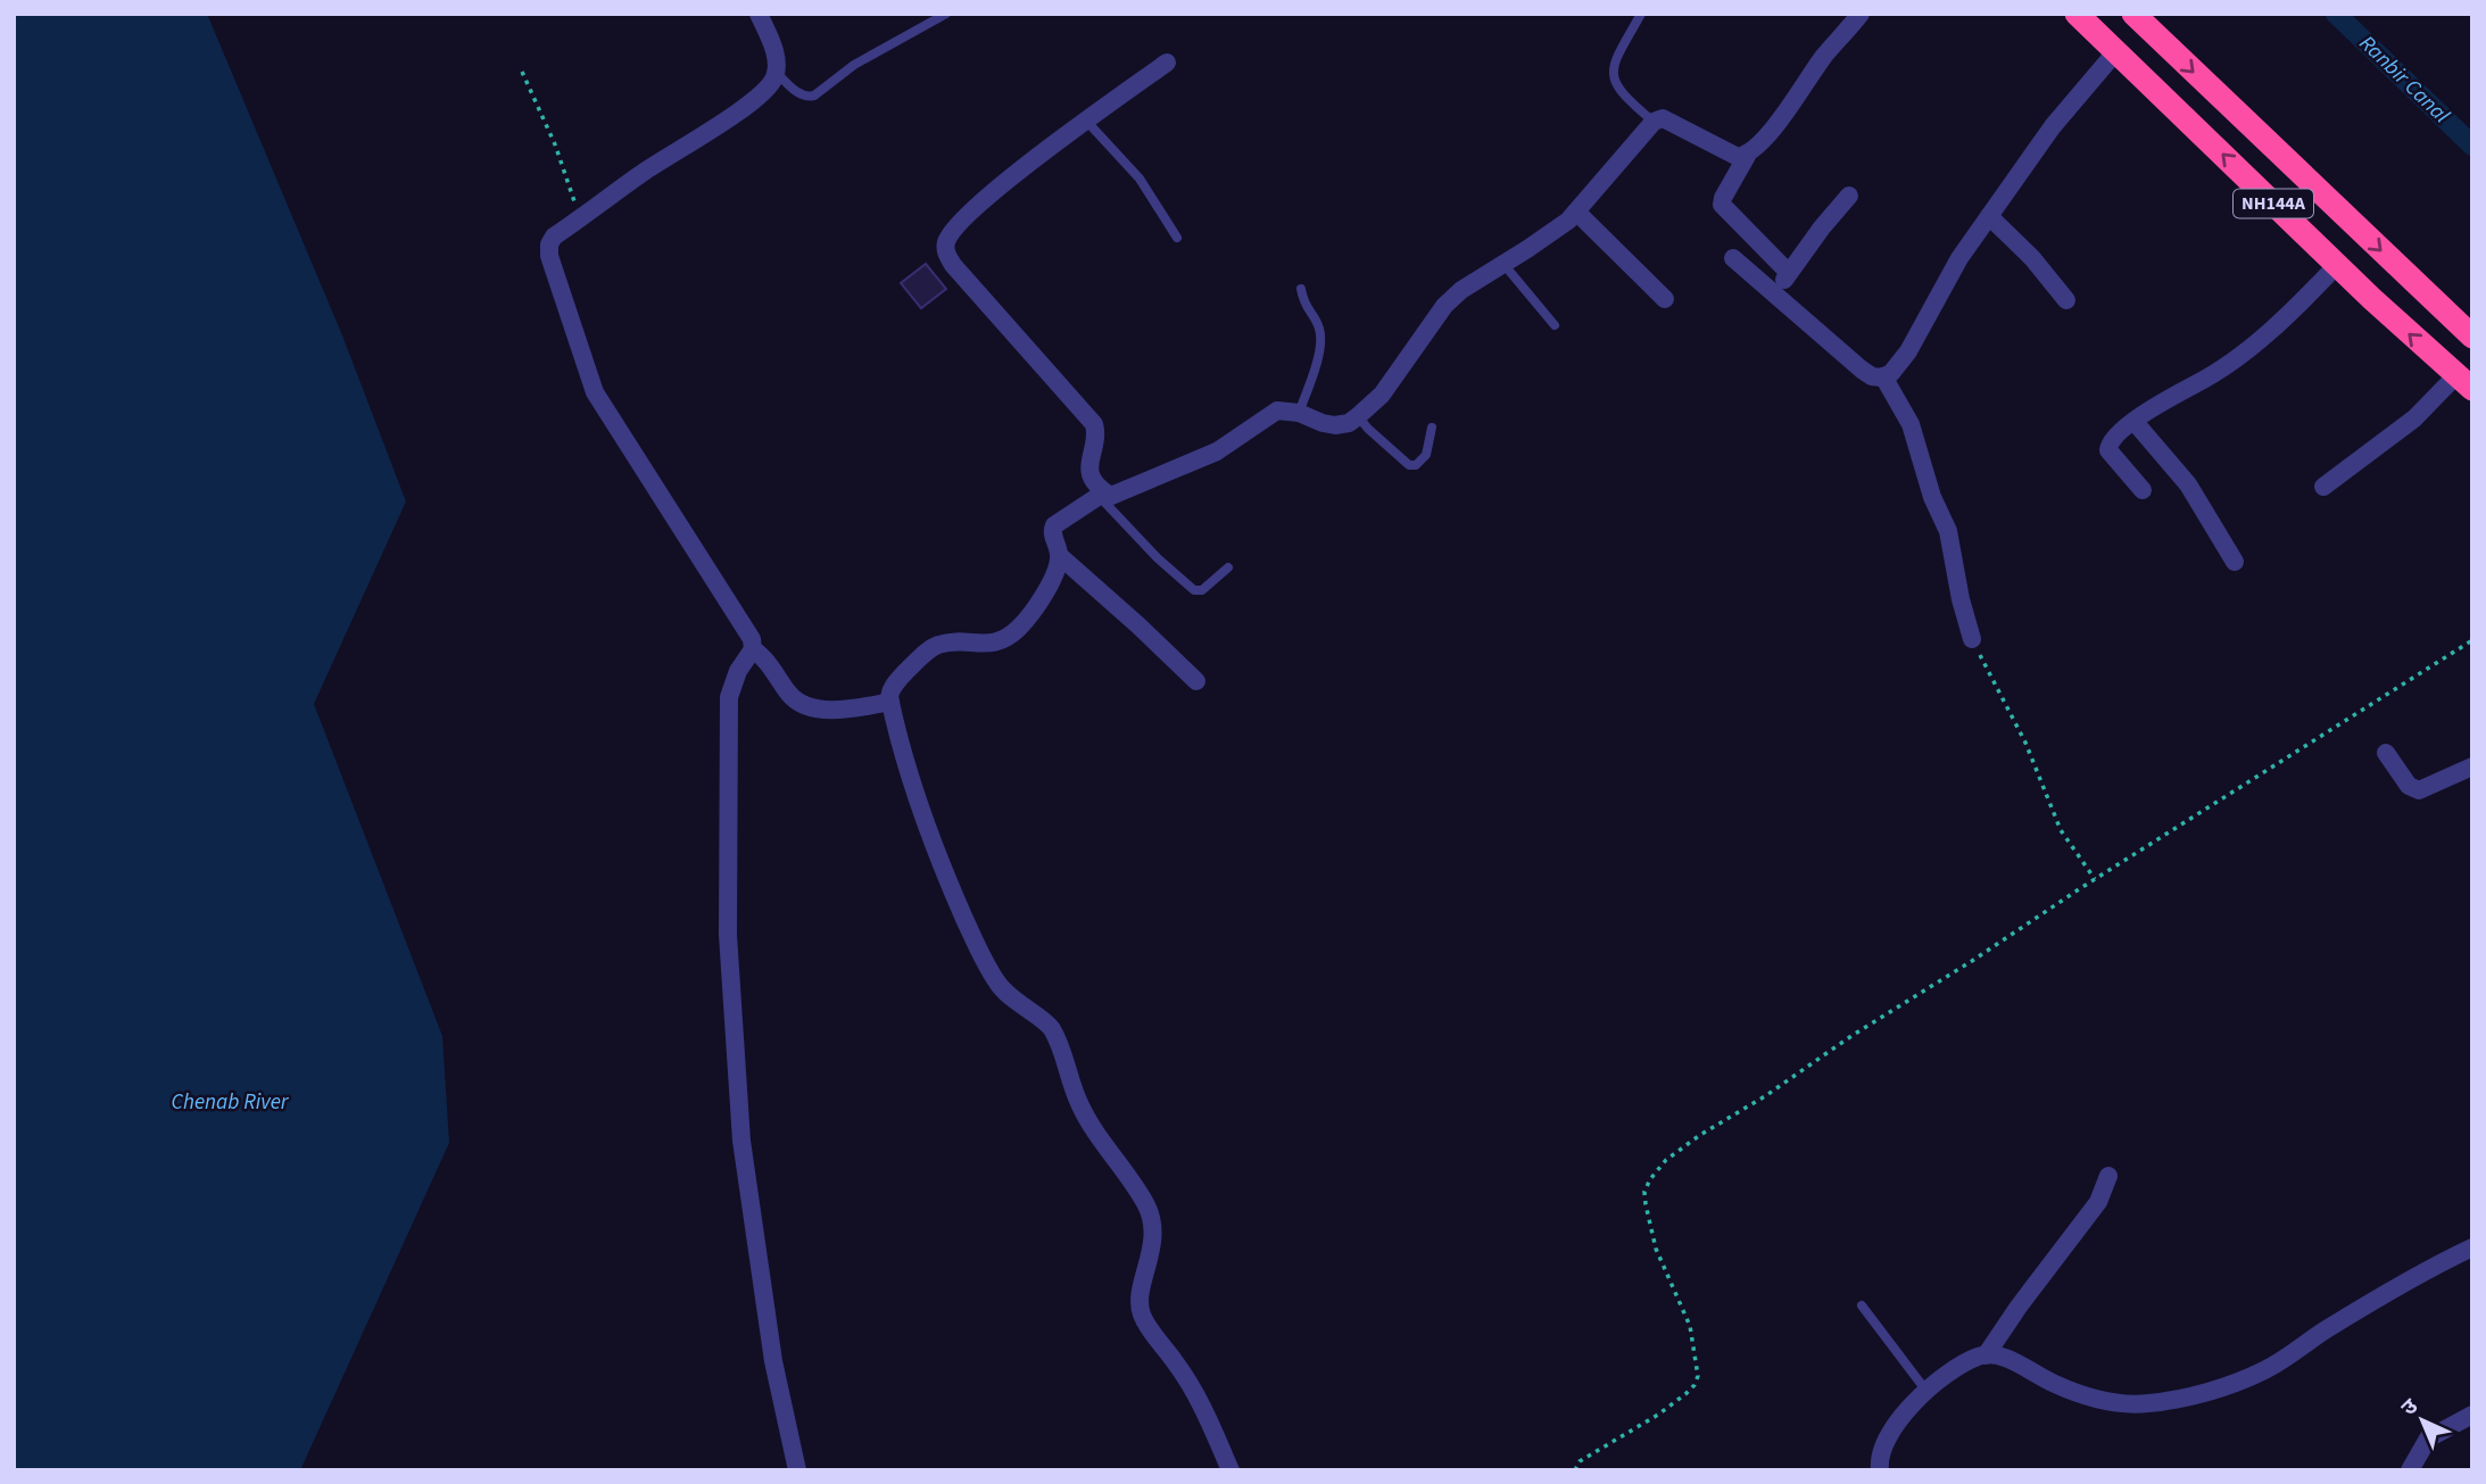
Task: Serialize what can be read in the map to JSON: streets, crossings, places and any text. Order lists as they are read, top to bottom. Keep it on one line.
{"streets":{"highway":["NH144A"]},"water":["Ranbir Canal","Chenab River"],"north":"top left"}
